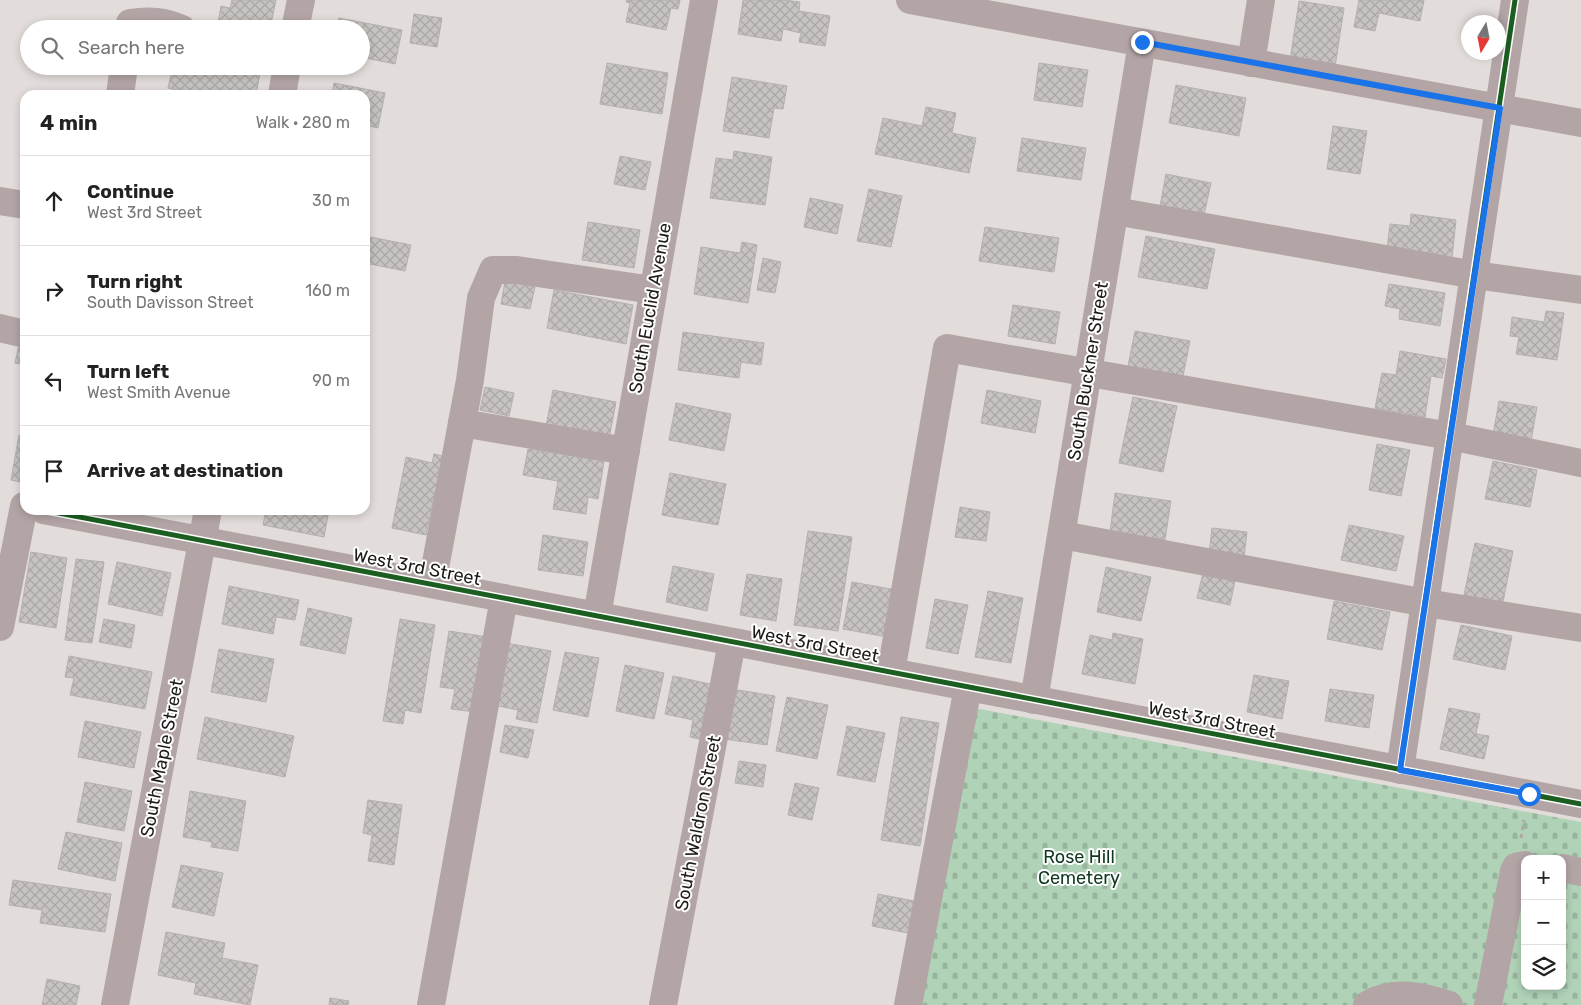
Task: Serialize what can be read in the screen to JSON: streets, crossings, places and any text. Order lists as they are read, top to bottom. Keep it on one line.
{"streets":{"street":["South Euclid Avenue","South Buckner Street","West 3rd Street","South Maple Street","South Waldron Street"]},"crossings":[["South Euclid Avenue","West 3rd Street"],["South Buckner Street","West 3rd Street"],["West 3rd Street","South Maple Street"],["West 3rd Street","South Waldron Street"]],"parks":["Rose Hill Cemetery"],"north":"bottom","page":{"search":"Search here","heading":["4 min","Walk · 280 m"],"list":[["Continue","West 3rd Street","30 m"],["Turn right","South Davisson Street","160 m"],["Turn left","West Smith Avenue","90 m"],"Arrive at destination"],"map_buttons":["+","−"]}}
